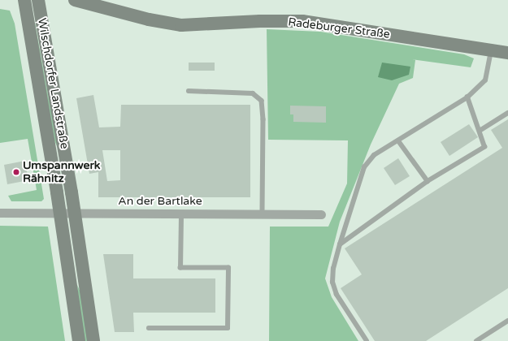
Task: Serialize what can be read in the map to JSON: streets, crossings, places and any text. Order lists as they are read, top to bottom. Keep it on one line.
{"streets":{"main road":["Radeburger Straße","Wilschdorfer Landstraße"],"street":["An der Bartlake"]},"crossings":[["Wilschdorfer Landstraße","An der Bartlake"]],"places":["Umspannwerk Rähnitz"]}
